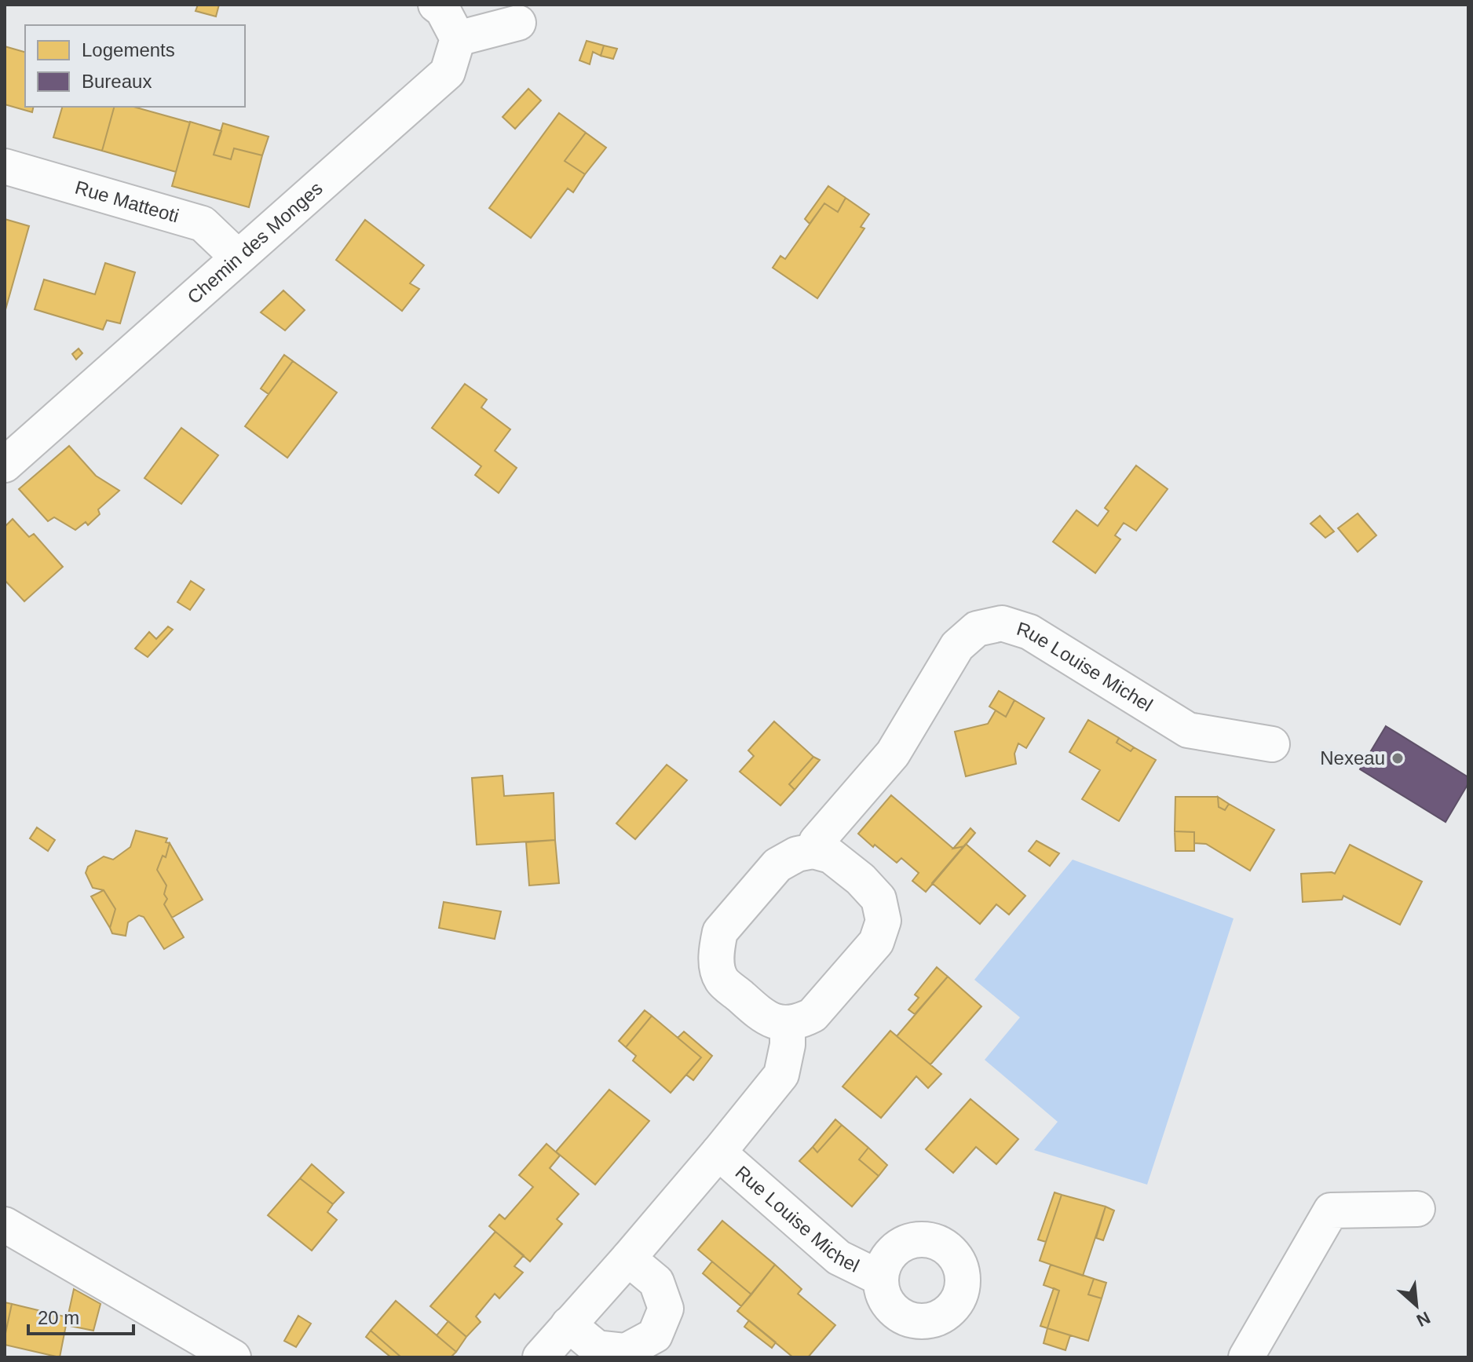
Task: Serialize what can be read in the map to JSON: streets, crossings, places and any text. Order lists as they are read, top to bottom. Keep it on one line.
{"streets":{"street":["Rue Matteoti","Chemin des Monges","Rue Louise Michel"]},"crossings":[["Rue Matteoti","Chemin des Monges"]],"places":["Nexeau"],"legend":["Logements","Bureaux"],"scale_bar":"20 m","north":"bottom right"}
